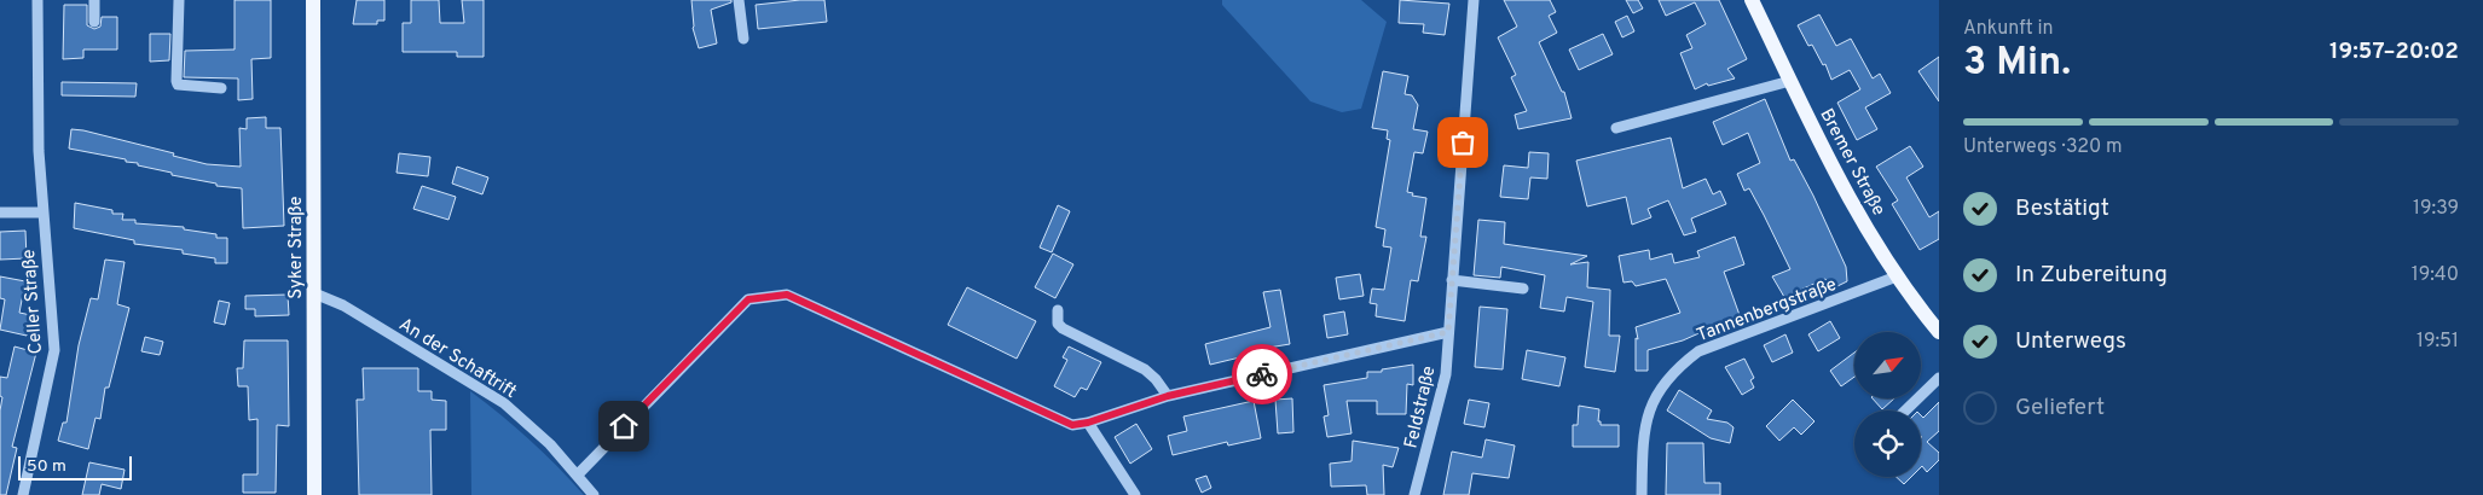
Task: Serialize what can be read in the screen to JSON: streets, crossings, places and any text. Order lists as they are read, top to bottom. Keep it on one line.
{"streets":{"main road":["Bremer Straße","Syker Straße"],"street":["Celler Straße","Tannenbergstraße","An der Schaftrift","Feldstraße"]},"crossings":[["Bremer Straße","Tannenbergstraße"],["Syker Straße","An der Schaftrift"]],"scale_bar":"50 m","north":"top right","page":{"heading":["3 Min.","Ankunft in","19:57–20:02"],"bar":"Unterwegs · 320 m","list":[["Bestätigt","19:39"],["In Zubereitung","19:40"],["Unterwegs","19:51"],"Geliefert"],"scale":"50 m"}}
